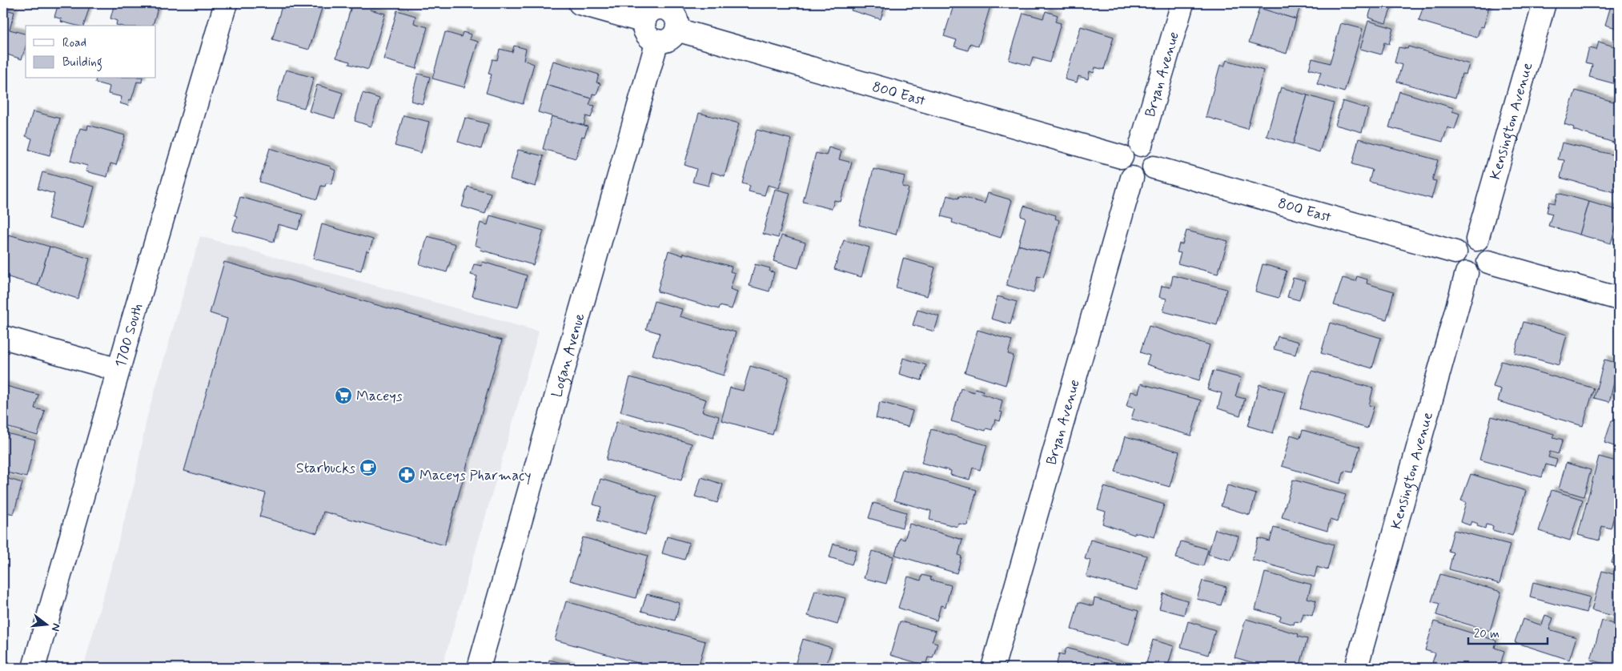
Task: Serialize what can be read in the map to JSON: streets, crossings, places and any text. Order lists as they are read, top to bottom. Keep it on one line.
{"streets":{"street":["Bryan Avenue","800 East","Kensington Avenue","1700 South","Logan Avenue"]},"crossings":[["Bryan Avenue","800 East"],["800 East","Kensington Avenue"],["800 East","Logan Avenue"]],"places":{"supermarket":["Maceys"],"cafe":["Starbucks"],"pharmacy":["Maceys Pharmacy"]},"legend":["Road","Building"],"scale_bar":"20 m","north":"right"}
